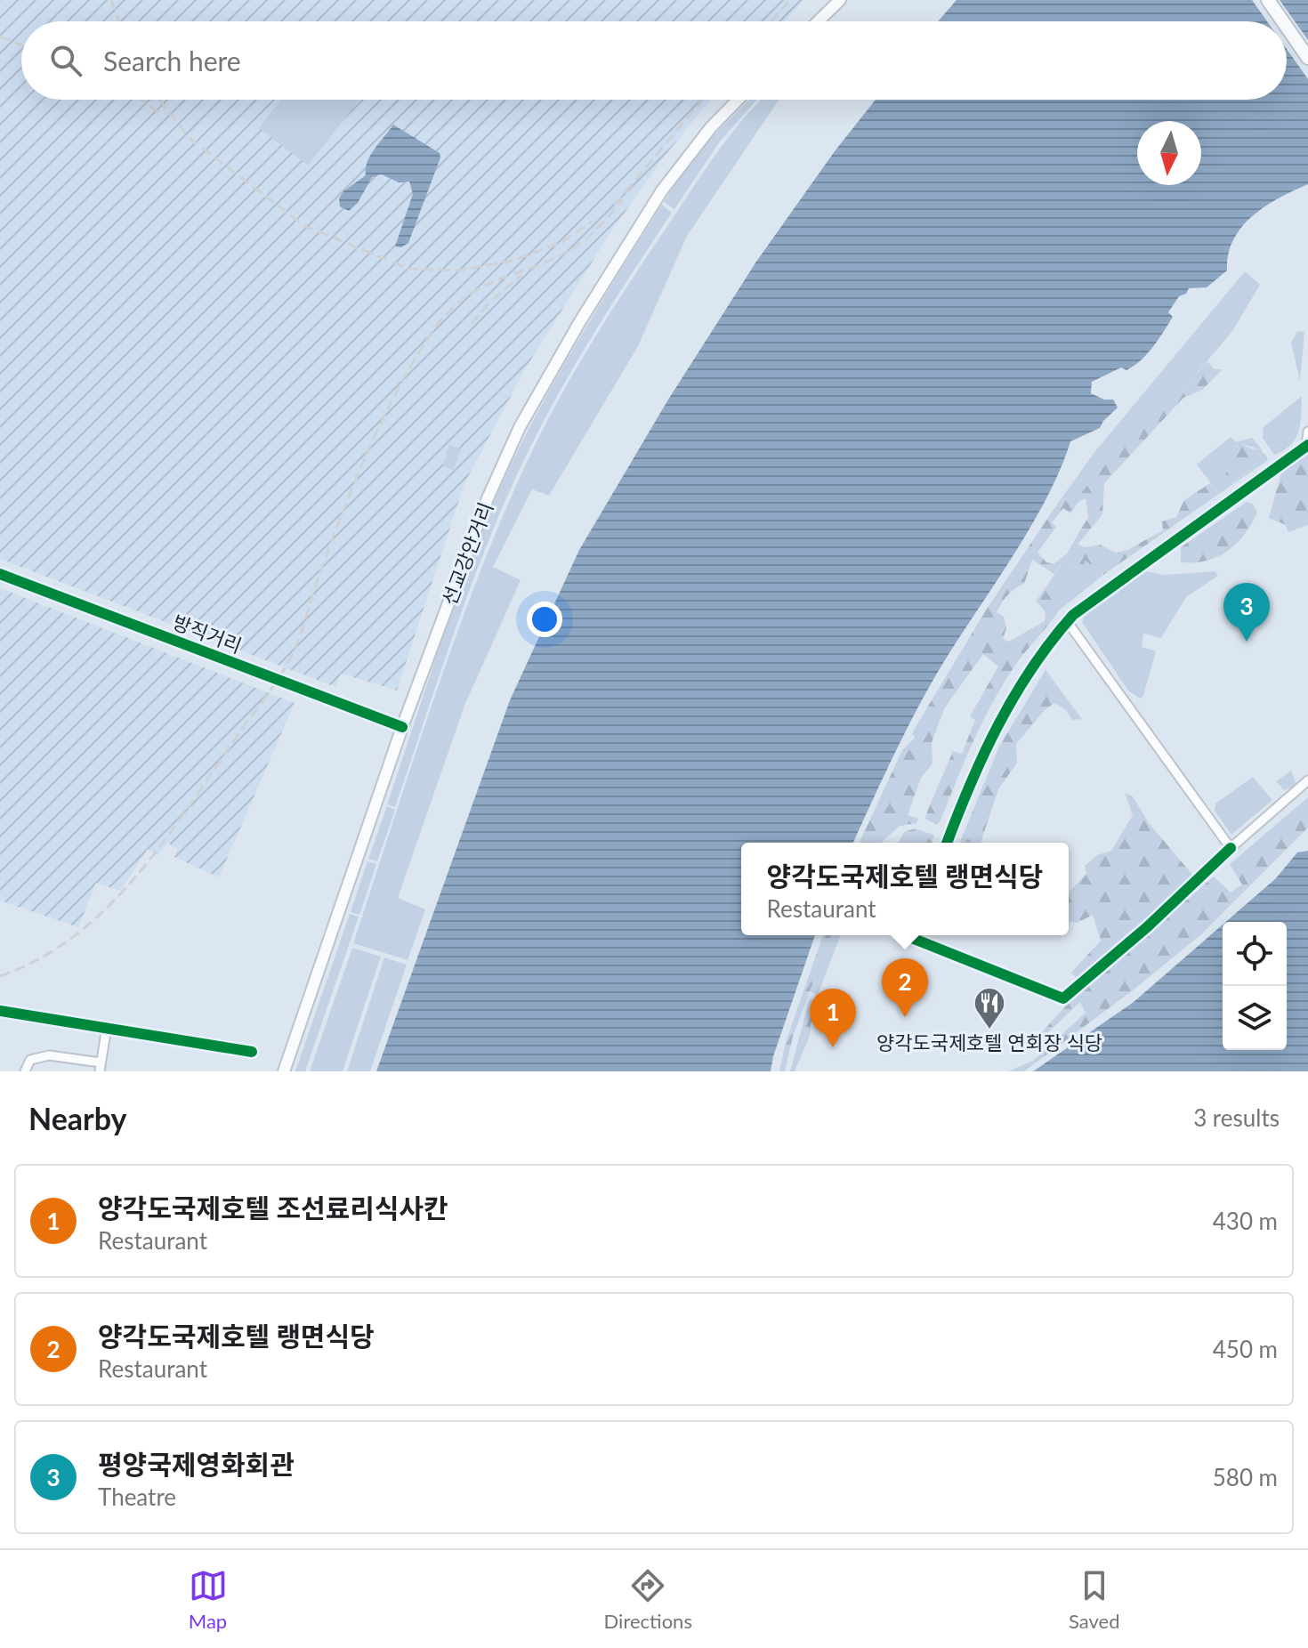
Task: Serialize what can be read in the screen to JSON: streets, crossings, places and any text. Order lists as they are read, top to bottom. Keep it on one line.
{"streets":{"main road":["선교강안거리","방직거리"]},"crossings":[["선교강안거리","방직거리"]],"places":{"restaurant":["양각도국제호텔 연회장 식당"]},"north":"bottom","page":{"search":"Search here","pins":["3","2","1"],"popup":["양각도국제호텔 랭면식당","Restaurant"],"heading":["Nearby","3 results"],"list":[{"mark":"1","name":"양각도국제호텔 조선료리식사칸","note":"Restaurant","value":"430 m"},{"mark":"2","name":"양각도국제호텔 랭면식당","note":"Restaurant","value":"450 m"},{"mark":"3","name":"평양국제영화회관","note":"Theatre","value":"580 m"}],"nav":["Map","Directions","Saved"]}}
